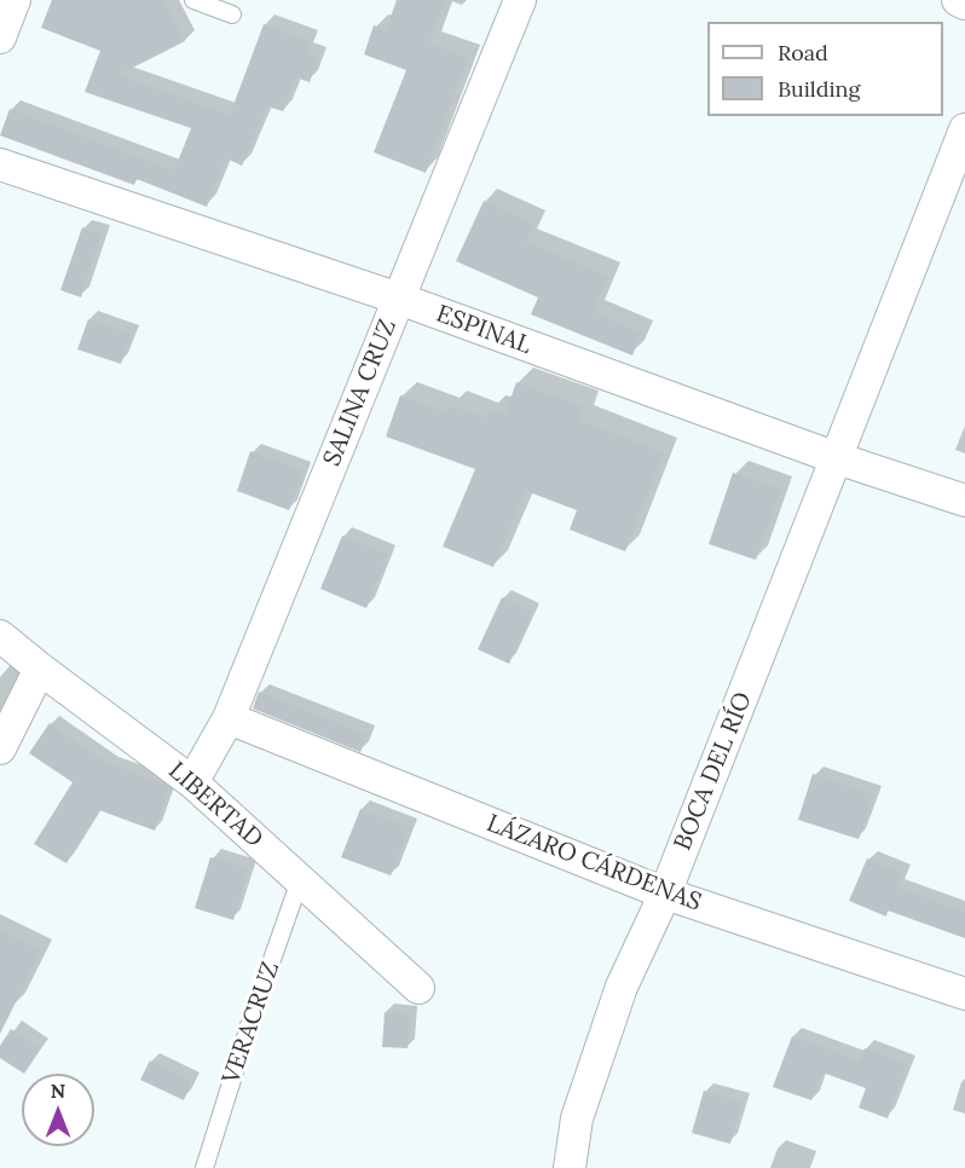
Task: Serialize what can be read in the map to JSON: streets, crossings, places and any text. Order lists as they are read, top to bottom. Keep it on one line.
{"streets":{"street":["ESPINAL","SALINA CRUZ","BOCA DEL RÍO","LIBERTAD","LÁZARO CÁRDENAS"],"lane":["VERACRUZ"]},"crossings":[["ESPINAL","SALINA CRUZ"],["ESPINAL","BOCA DEL RÍO"],["SALINA CRUZ","LIBERTAD"],["SALINA CRUZ","LÁZARO CÁRDENAS"],["BOCA DEL RÍO","LÁZARO CÁRDENAS"],["LIBERTAD","VERACRUZ"]],"legend":["Road","Building"],"north":"top"}
